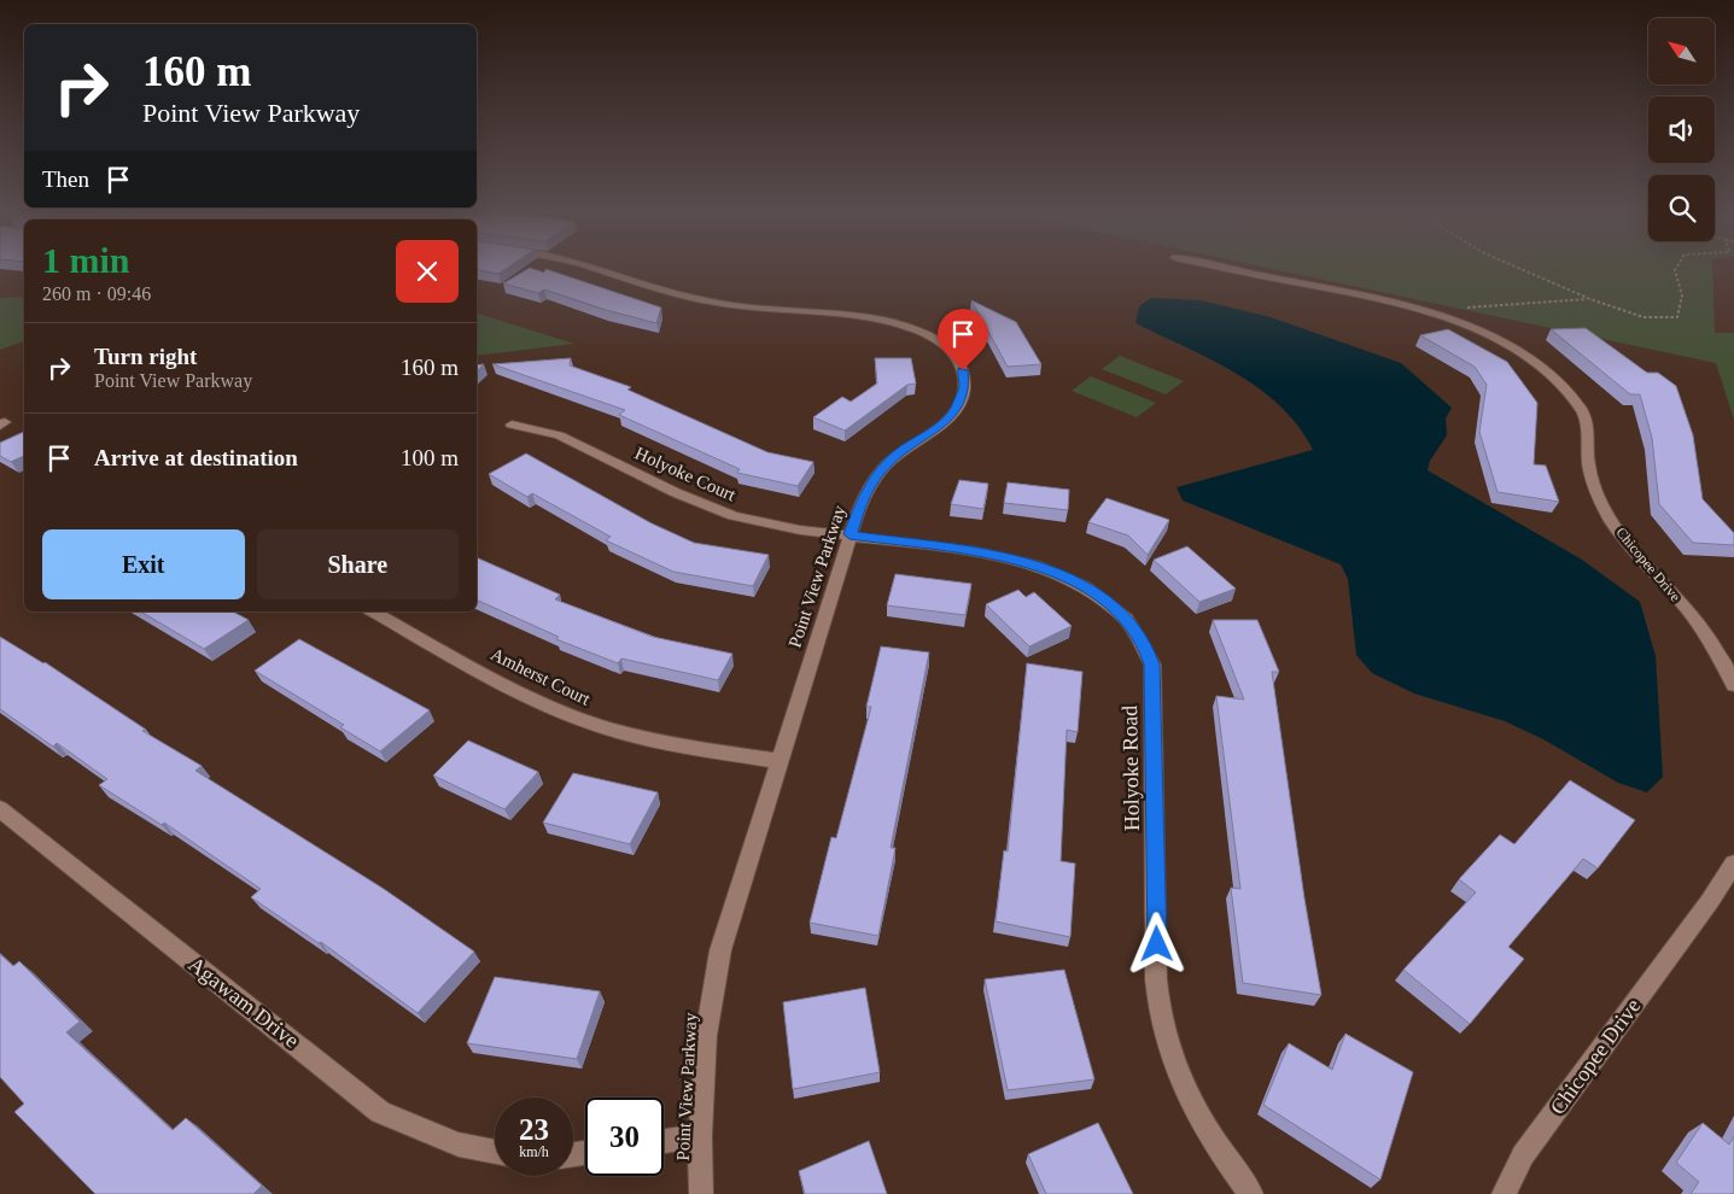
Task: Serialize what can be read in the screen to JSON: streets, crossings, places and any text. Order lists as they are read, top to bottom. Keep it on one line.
{"streets":{"street":["Holyoke Court","Chicopee Drive","Point View Parkway","Amherst Court","Holyoke Road","Agawam Drive"]},"crossings":[["Holyoke Court","Point View Parkway"],["Holyoke Court","Holyoke Road"],["Point View Parkway","Amherst Court"],["Point View Parkway","Holyoke Road"]],"north":"top left","page":{"turn":["160 m","Point View Parkway"],"then":"Then","heading":["1 min","260 m · 09:46"],"list":[{"name":"Turn right","note":"Point View Parkway","value":"160 m"},{"name":"Arrive at destination","value":"100 m"}],"buttons":["Exit","Share"],"speed":"23 km/h","limit":"30"}}
